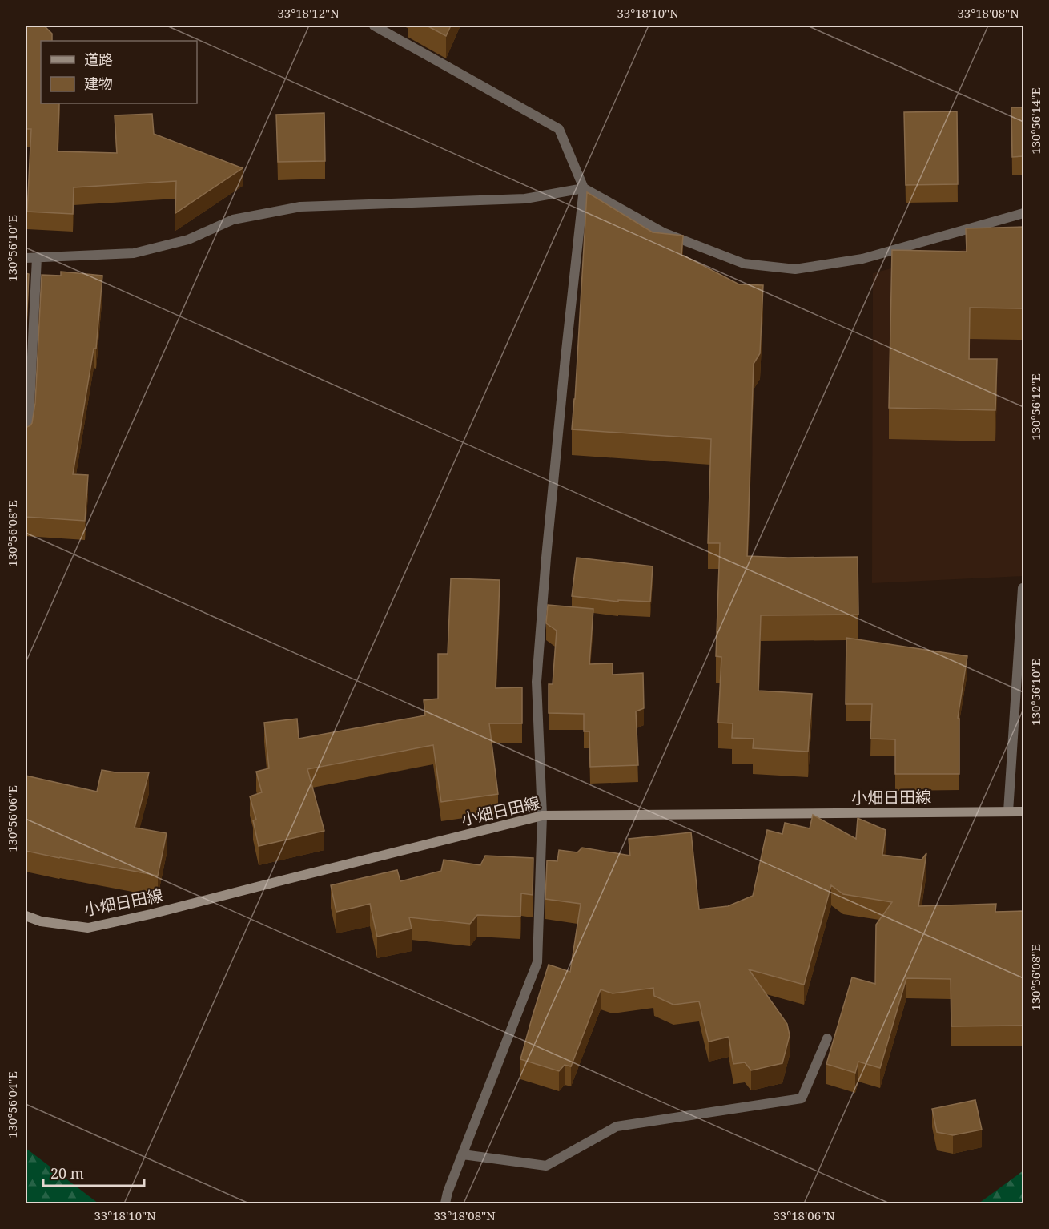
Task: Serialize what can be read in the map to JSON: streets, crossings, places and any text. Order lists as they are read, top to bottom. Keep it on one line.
{"streets":{"main road":["小畑日田線"]},"legend":["道路","建物"],"scale_bar":"20 m","coordinates":["33°18'12\"N","33°18'10\"N","33°18'08\"N","130°56'14\"E","130°56'10\"E","130°56'12\"E","130°56'08\"E","130°56'06\"E","130°56'04\"E","33°18'06\"N"]}
